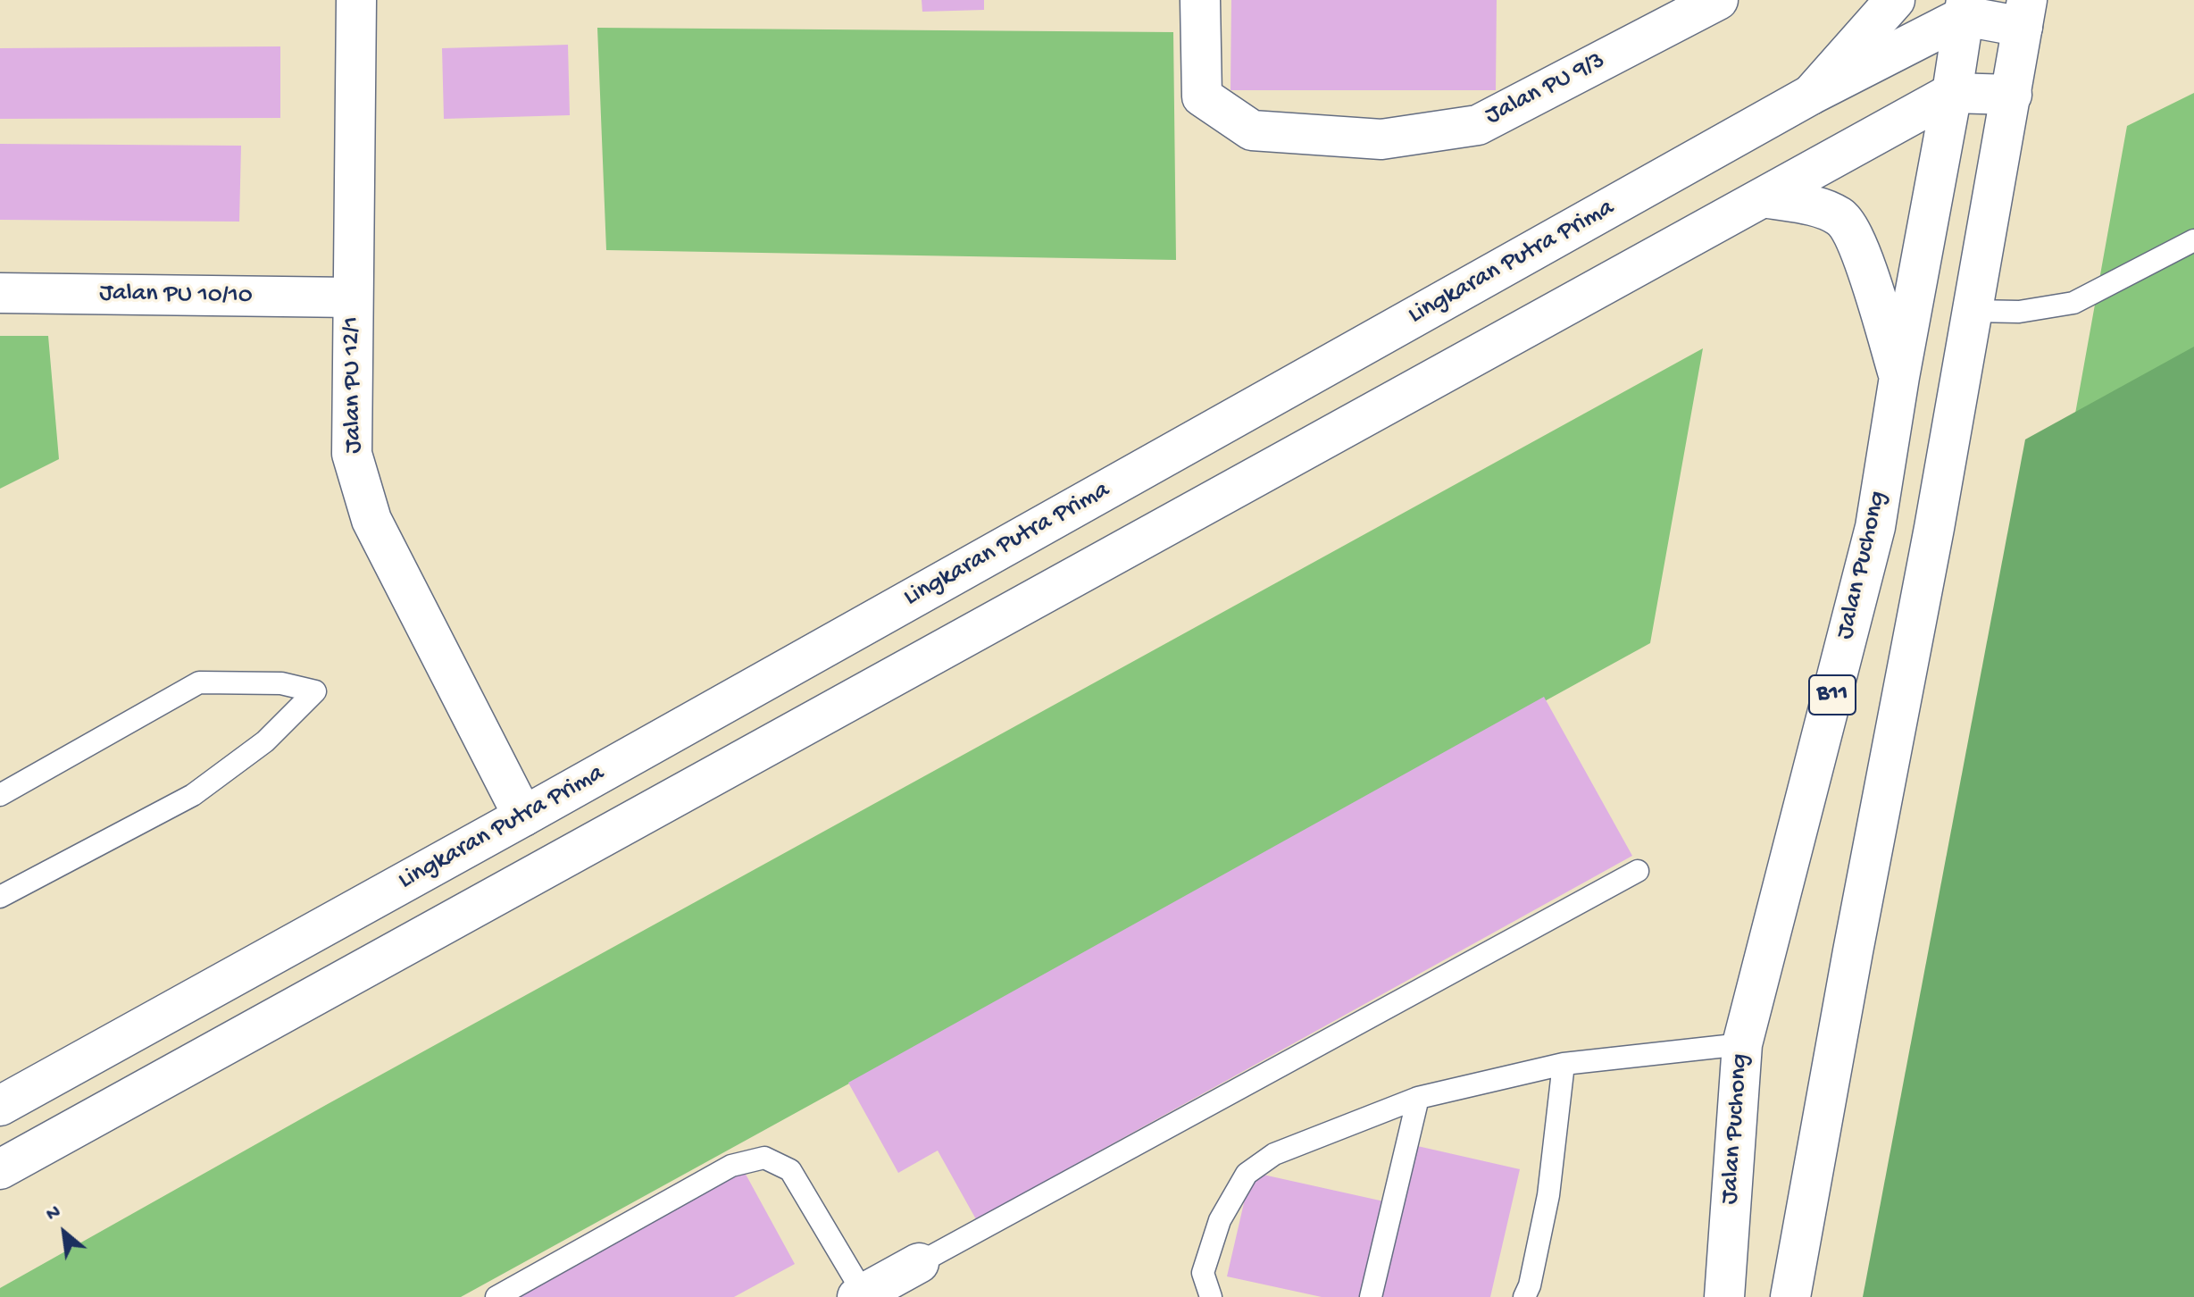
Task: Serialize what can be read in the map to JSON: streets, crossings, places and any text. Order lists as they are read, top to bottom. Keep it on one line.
{"streets":{"main road":["Jalan PU 9/3","Lingkaran Putra Prima","Jalan PU 10/10","Jalan PU 12/1","Jalan Puchong","B11"]},"crossings":[["Lingkaran Putra Prima","Jalan PU 12/1"],["Lingkaran Putra Prima","Jalan Puchong"],["Jalan PU 10/10","Jalan PU 12/1"]],"north":"top left"}
